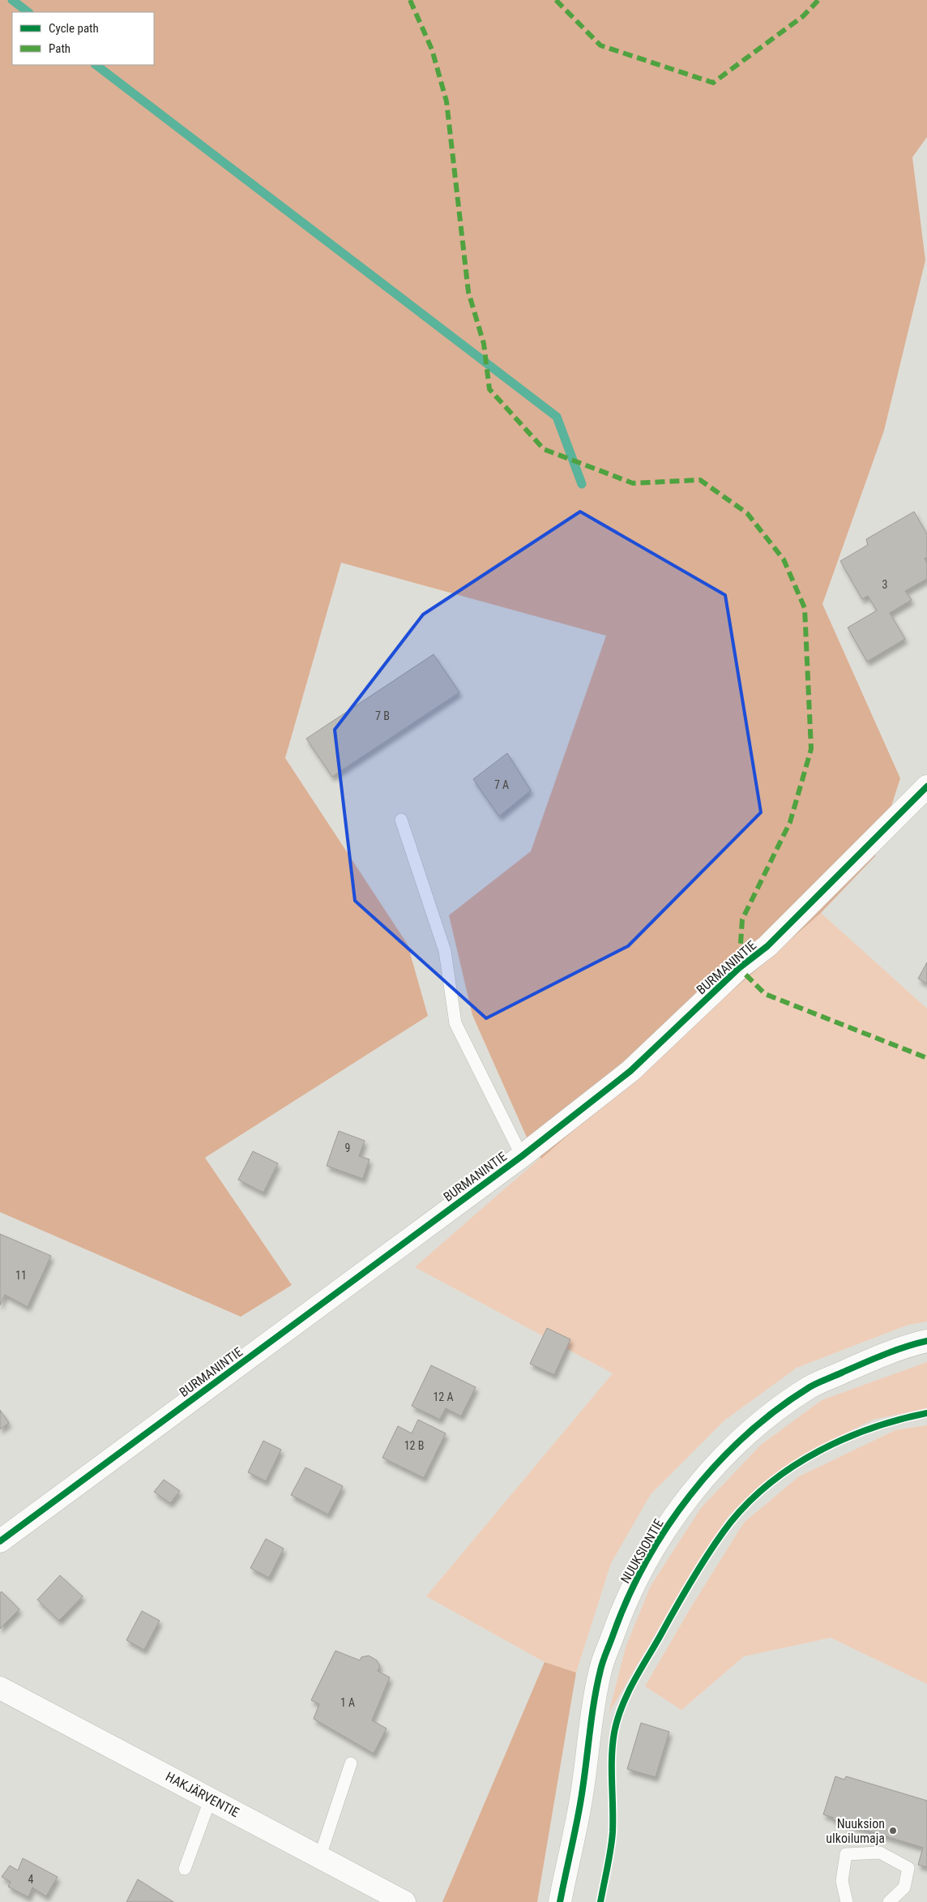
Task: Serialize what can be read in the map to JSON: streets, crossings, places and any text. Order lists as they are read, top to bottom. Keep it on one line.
{"streets":{"street":["BURMANINTIE","NUUKSIONTIE","HAKJÄRVENTIE"]},"places":["Nuuksion ulkoilumaja"],"house_numbers":["3","7 B","7 A","9","11","12 A","12 B","1 A","4"],"legend":["Cycle path","Path"]}
